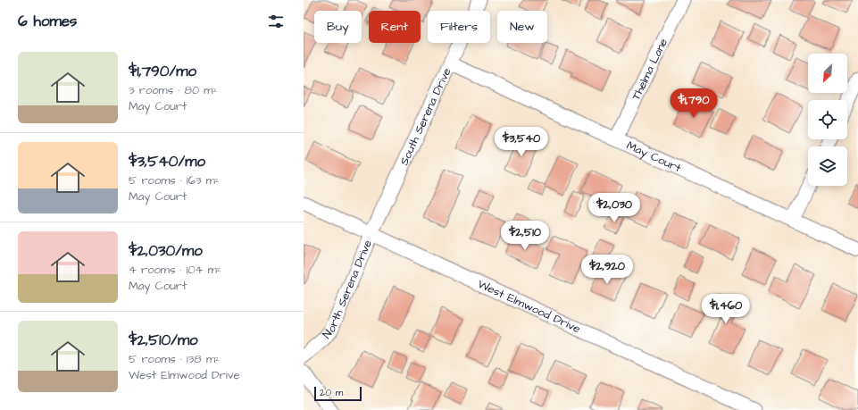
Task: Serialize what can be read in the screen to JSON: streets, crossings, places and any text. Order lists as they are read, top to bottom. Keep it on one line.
{"streets":{"street":["Thelma Lane","South Serena Drive","May Court","North Serena Drive","West Elmwood Drive"]},"crossings":[["Thelma Lane","May Court"],["South Serena Drive","May Court"],["South Serena Drive","North Serena Drive"],["South Serena Drive","West Elmwood Drive"],["North Serena Drive","West Elmwood Drive"]],"scale_bar":"20 m","north":"bottom left","page":{"heading":"6 homes","chip":["Buy","Rent","Filters","New"],"list":[{"name":"$1,790/mo","note":"3 rooms · 80 m² · May Court"},{"name":"$3,540/mo","note":"5 rooms · 163 m² · May Court"},{"name":"$2,030/mo","note":"4 rooms · 104 m² · May Court"},{"name":"$2,510/mo","note":"5 rooms · 138 m² · West Elmwood Drive"}],"price":["$1,790","$3,540","$2,030","$2,510","$2,920","$1,460"],"scale":"20 m"}}
